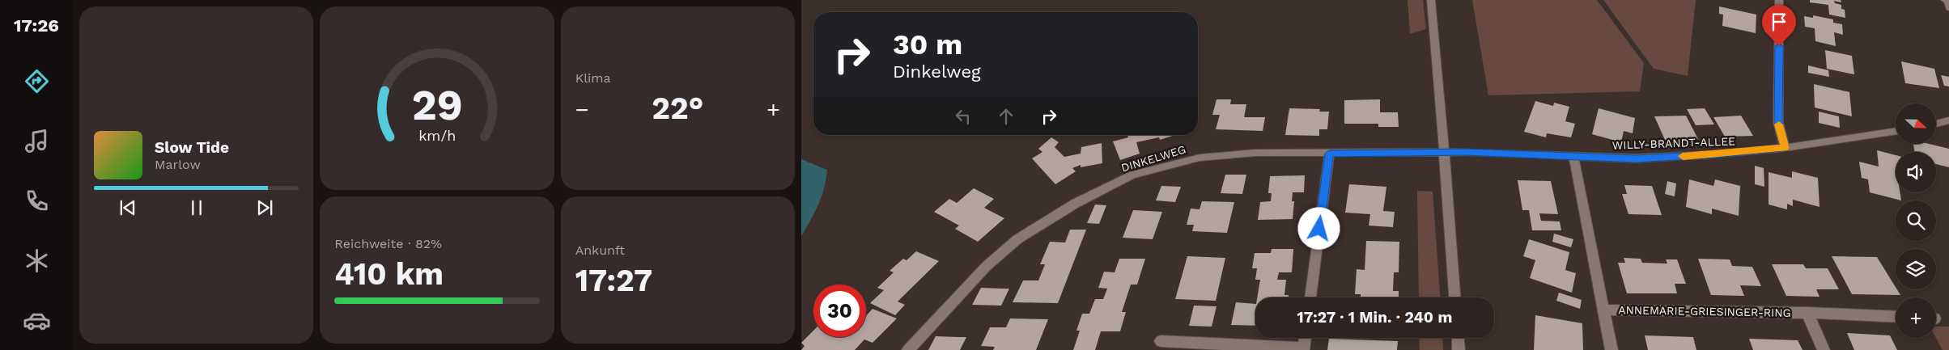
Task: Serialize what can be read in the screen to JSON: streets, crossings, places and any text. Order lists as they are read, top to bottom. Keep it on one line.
{"streets":{"street":["WILLY-BRANDT-ALLEE","DINKELWEG","ANNEMARIE-GRIESINGER-RING"]},"crossings":[["WILLY-BRANDT-ALLEE","DINKELWEG"],["WILLY-BRANDT-ALLEE","ANNEMARIE-GRIESINGER-RING"]],"north":"right","page":{"tabs":"17:26","tile":["Klima",["Reichweite · 82%","410 km"],["Ankunft","17:27"]],"turn":["30 m","Dinkelweg"],"heat":["−","22°","+"],"map_buttons":"+","song":["Slow Tide","Marlow"],"limit":"30","trip":"17:27 · 1 Min. · 240 m","gauge":["29","km/h"]}}
